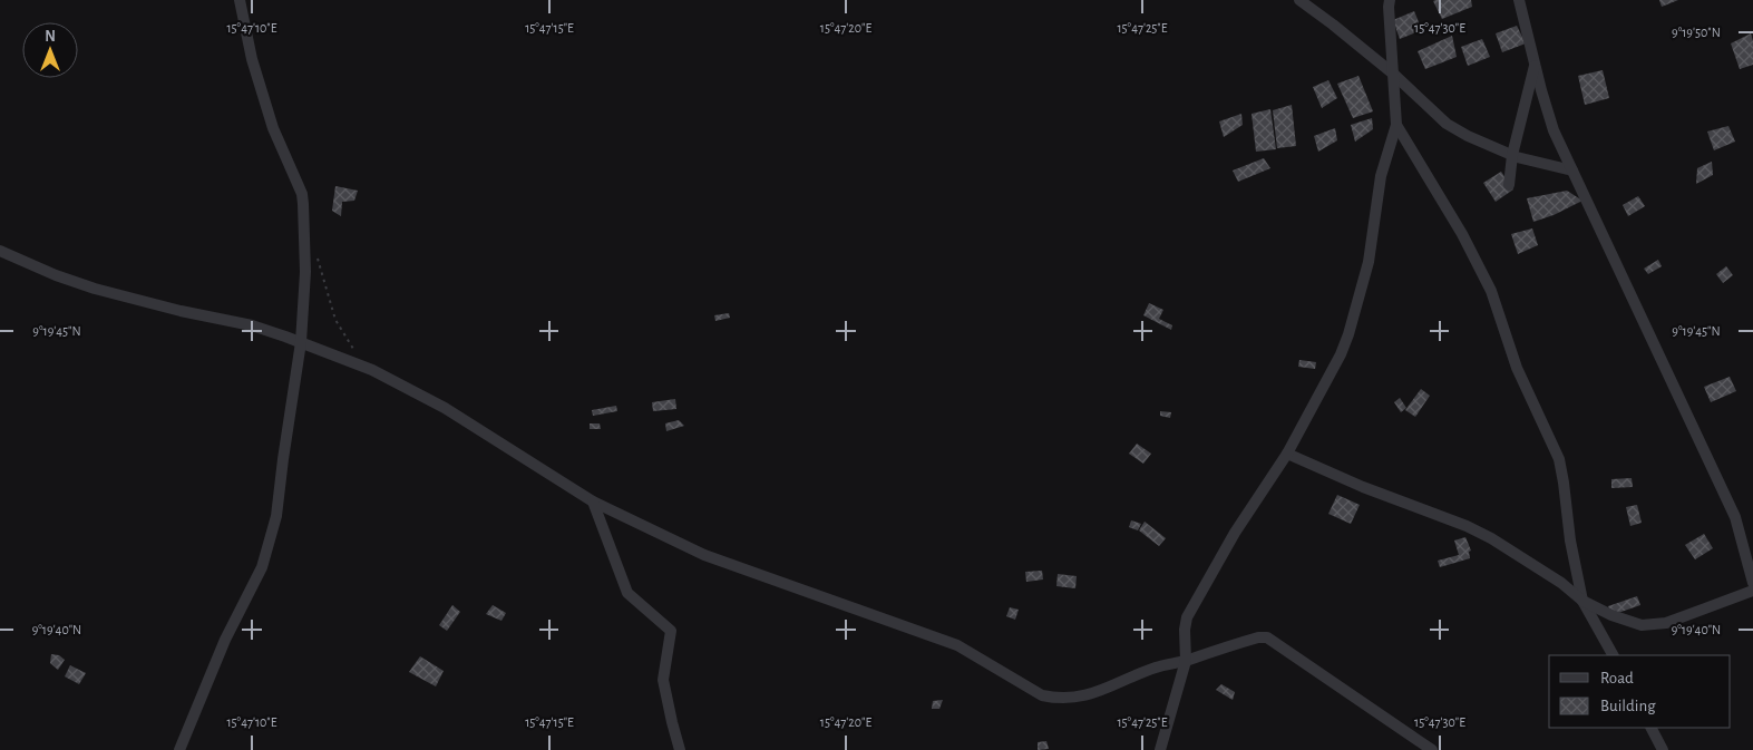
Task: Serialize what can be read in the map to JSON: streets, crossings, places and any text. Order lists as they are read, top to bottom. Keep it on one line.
{"legend":["Road","Building"],"north":"top","coordinates":["15°47'10\"E","15°47'15\"E","15°47'20\"E","15°47'25\"E","15°47'30\"E","9°19'50\"N","9°19'45\"N","9°19'40\"N"]}
